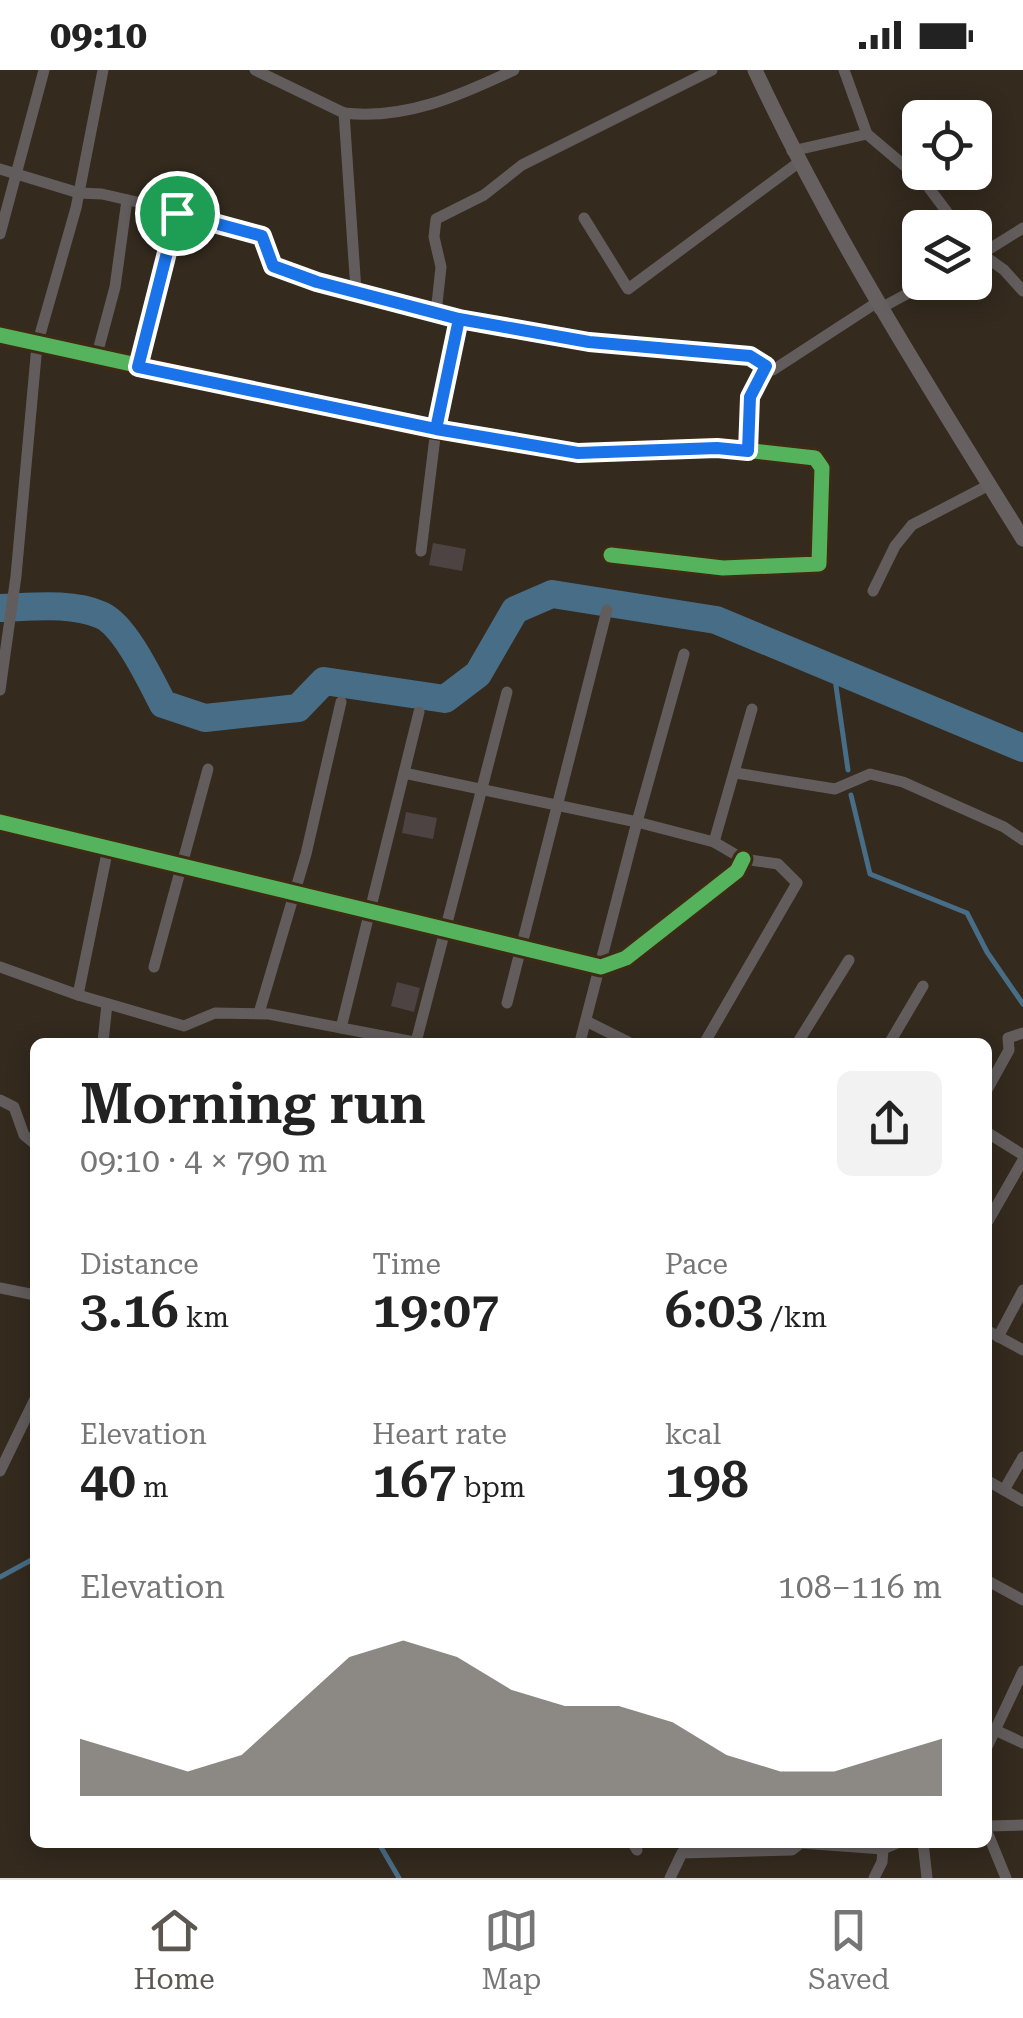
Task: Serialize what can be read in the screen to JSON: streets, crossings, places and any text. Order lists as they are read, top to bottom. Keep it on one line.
{"page":{"status":"09:10","heading":["Morning run","09:10 · 4 × 790 m"],"stats":[["Distance","3.16 km"],["Time","19:07"],["Pace","6:03 /km"],["Elevation","40 m"],["Heart rate","167 bpm"],["kcal","198"]],"chart":["Elevation","108–116 m"],"tabs":["Home","Map","Saved"]}}
